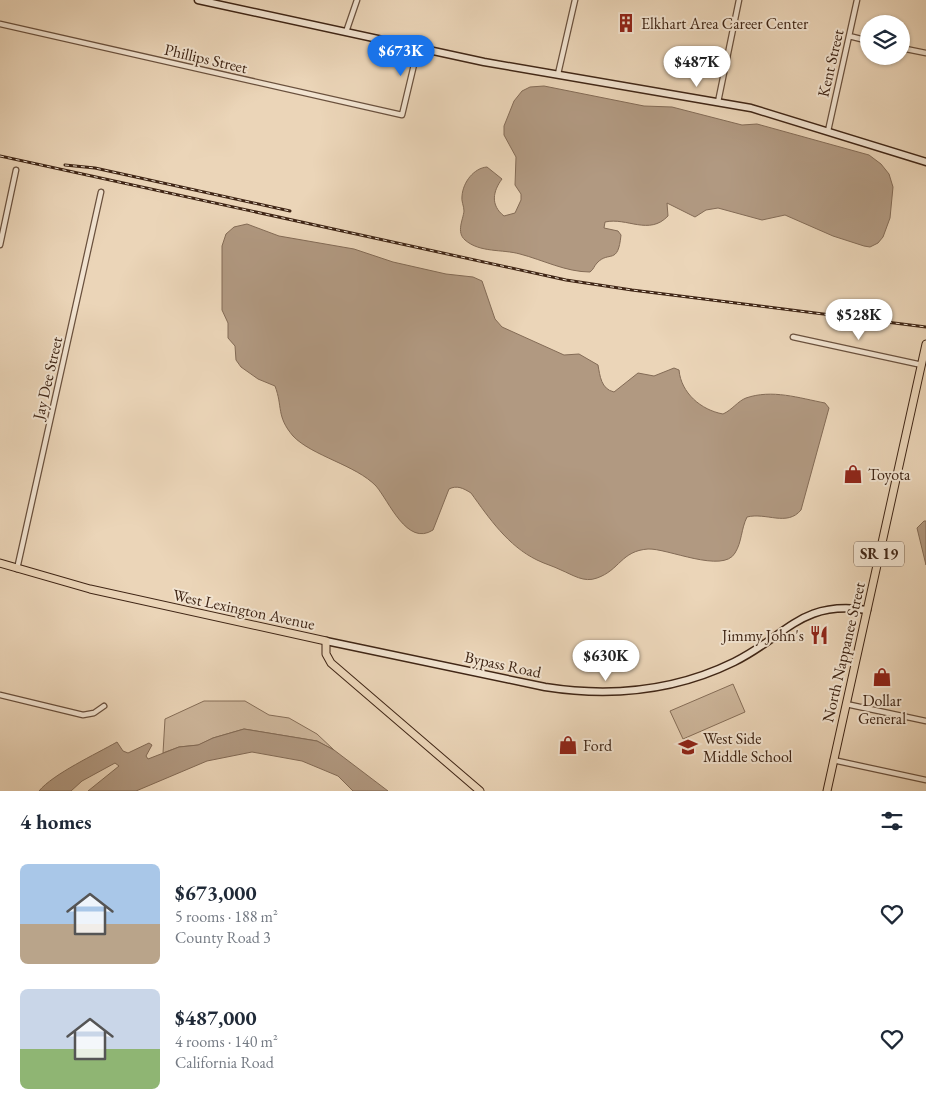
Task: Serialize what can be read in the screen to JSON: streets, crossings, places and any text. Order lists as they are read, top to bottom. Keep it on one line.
{"streets":{"main road":["SR 19","West Lexington Avenue","North Nappanee Street","Bypass Road"],"street":["Phillips Street","Kent Street","Jay Dee Street"]},"crossings":[["Jay Dee Street","West Lexington Avenue"],["West Lexington Avenue","Bypass Road"],["North Nappanee Street","Bypass Road"]],"places":{"building":["Elkhart Area Career Center"],"shop":["Toyota","Dollar General","Ford"],"restaurant":["Jimmy John's"],"school or university":["West Side Middle School"]},"page":{"price":["$673K","$487K","$528K","$630K"],"heading":"4 homes","list":[{"name":"$673,000","note":"5 rooms · 188 m² · County Road 3"},{"name":"$487,000","note":"4 rooms · 140 m² · California Road"}]}}
